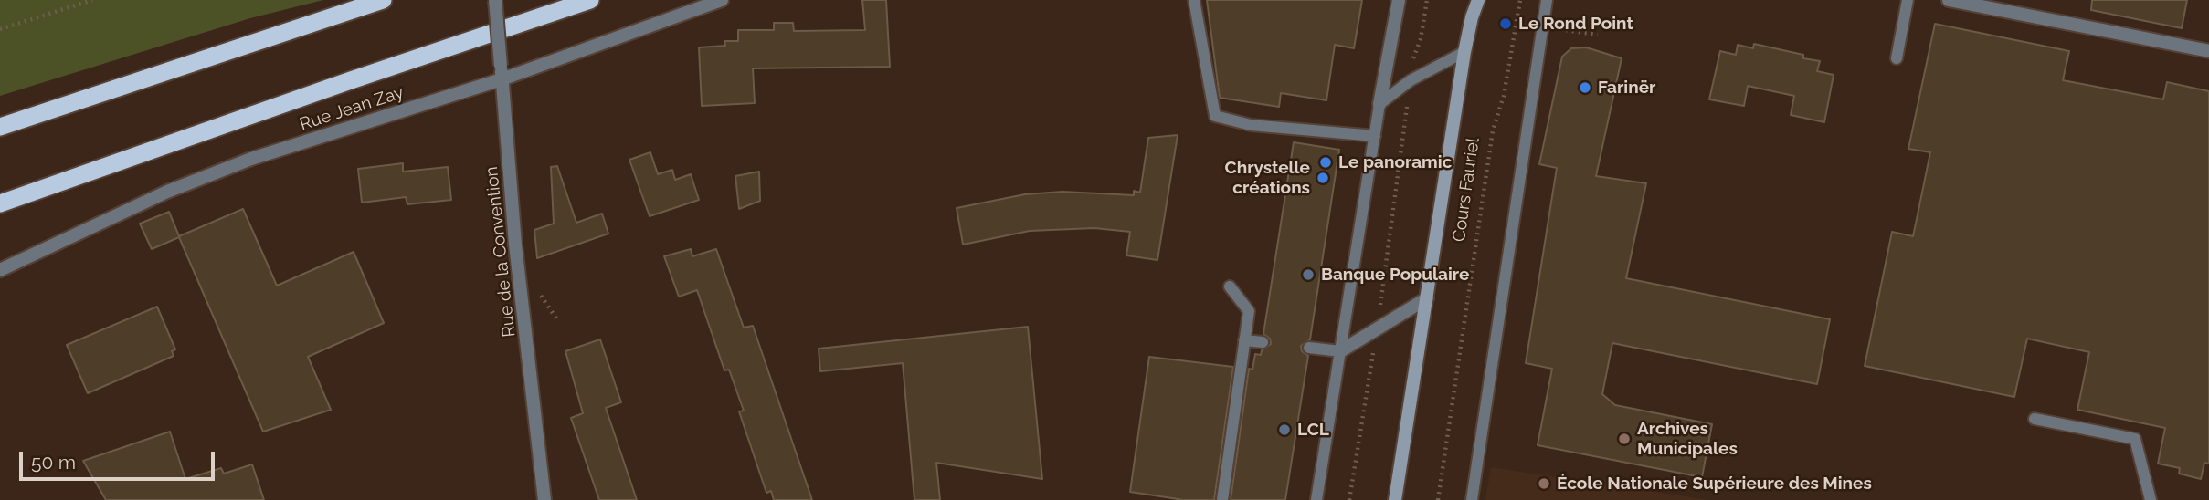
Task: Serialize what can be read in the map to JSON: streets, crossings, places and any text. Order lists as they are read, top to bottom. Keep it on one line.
{"streets":{"main road":["Cours Fauriel"],"street":["Rue Jean Zay","Rue de la Convention"]},"crossings":[["Rue Jean Zay","Rue de la Convention"]],"places":["Le Rond Point","Farinër","Le panoramic","Chrystelle créations","Banque Populaire","LCL","Archives Municipales","École Nationale Supérieure des Mines"],"scale_bar":"50 m"}
